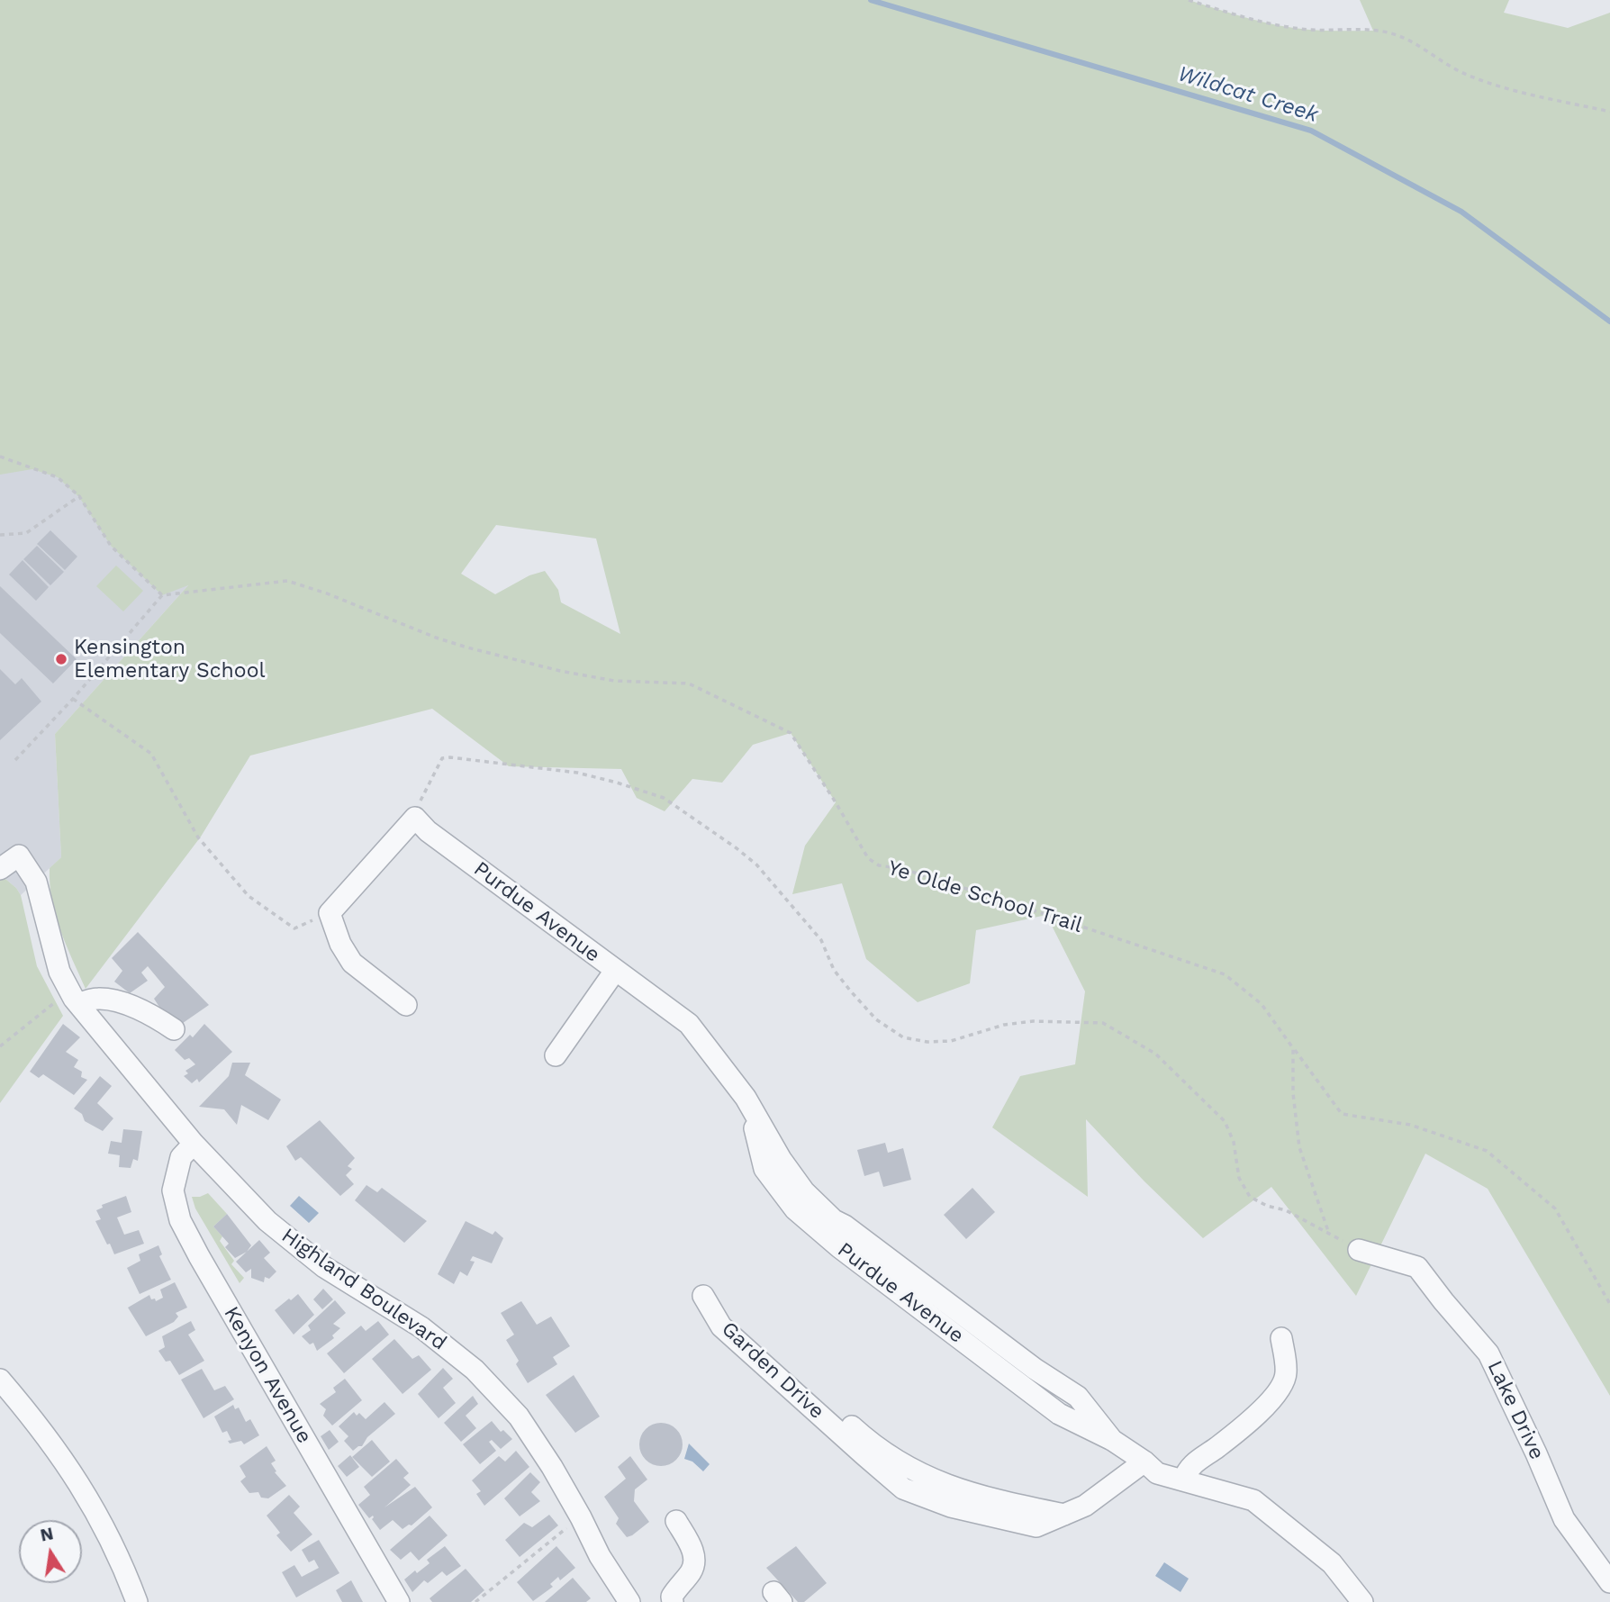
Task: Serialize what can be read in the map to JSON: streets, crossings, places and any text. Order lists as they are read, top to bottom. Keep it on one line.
{"streets":{"street":["Purdue Avenue","Highland Boulevard","Garden Drive","Kenyon Avenue","Lake Drive"],"path":["Ye Olde School Trail"]},"crossings":[["Purdue Avenue","Garden Drive"],["Highland Boulevard","Kenyon Avenue"]],"water":["Wildcat Creek"],"places":["Kensington Elementary School"],"north":"top"}
